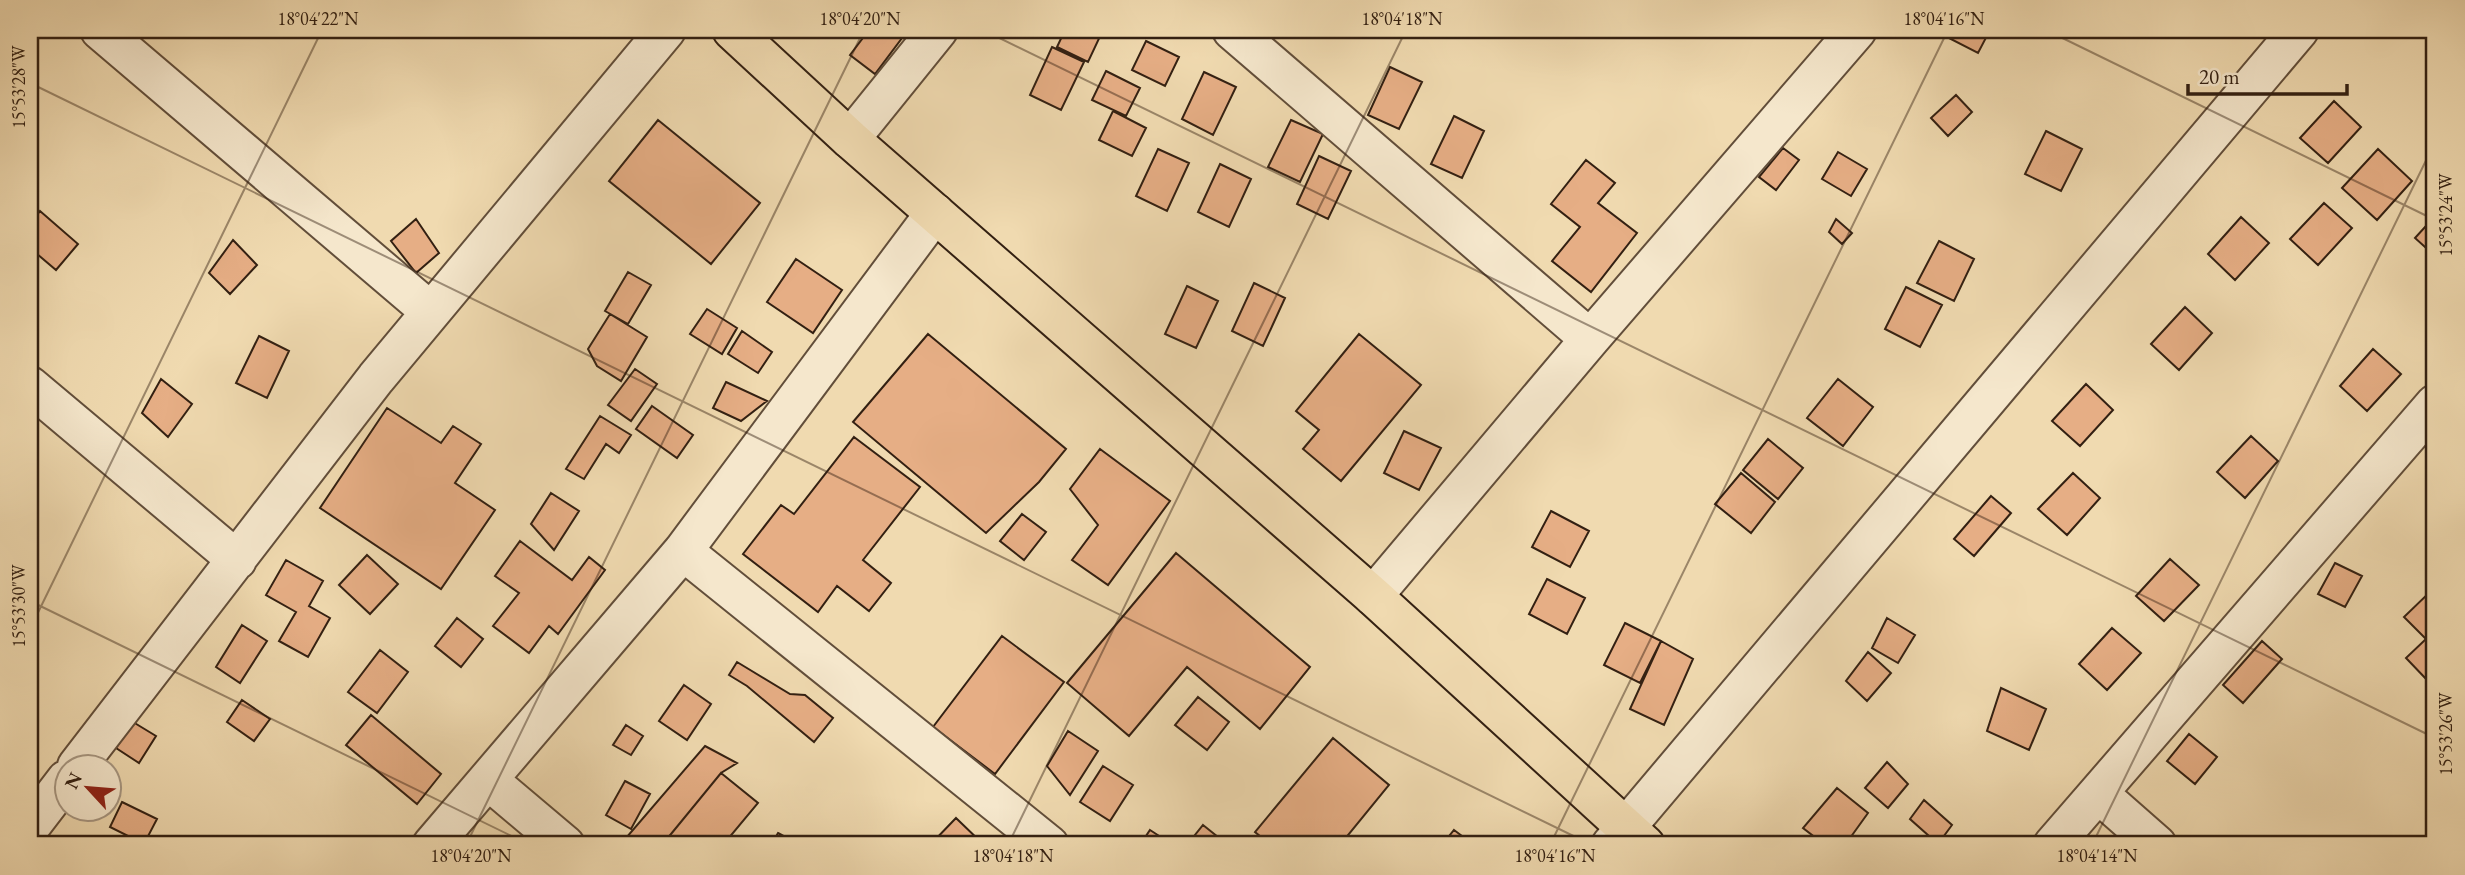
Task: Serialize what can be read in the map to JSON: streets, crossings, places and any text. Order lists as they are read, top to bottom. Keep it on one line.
{"scale_bar":"20 m","north":"top left","coordinates":["18°04'22\"N","18°04'20\"N","18°04'18\"N","18°04'16\"N","15°53'28\"W","15°53'24\"W","15°53'30\"W","15°53'26\"W","18°04'14\"N"]}
